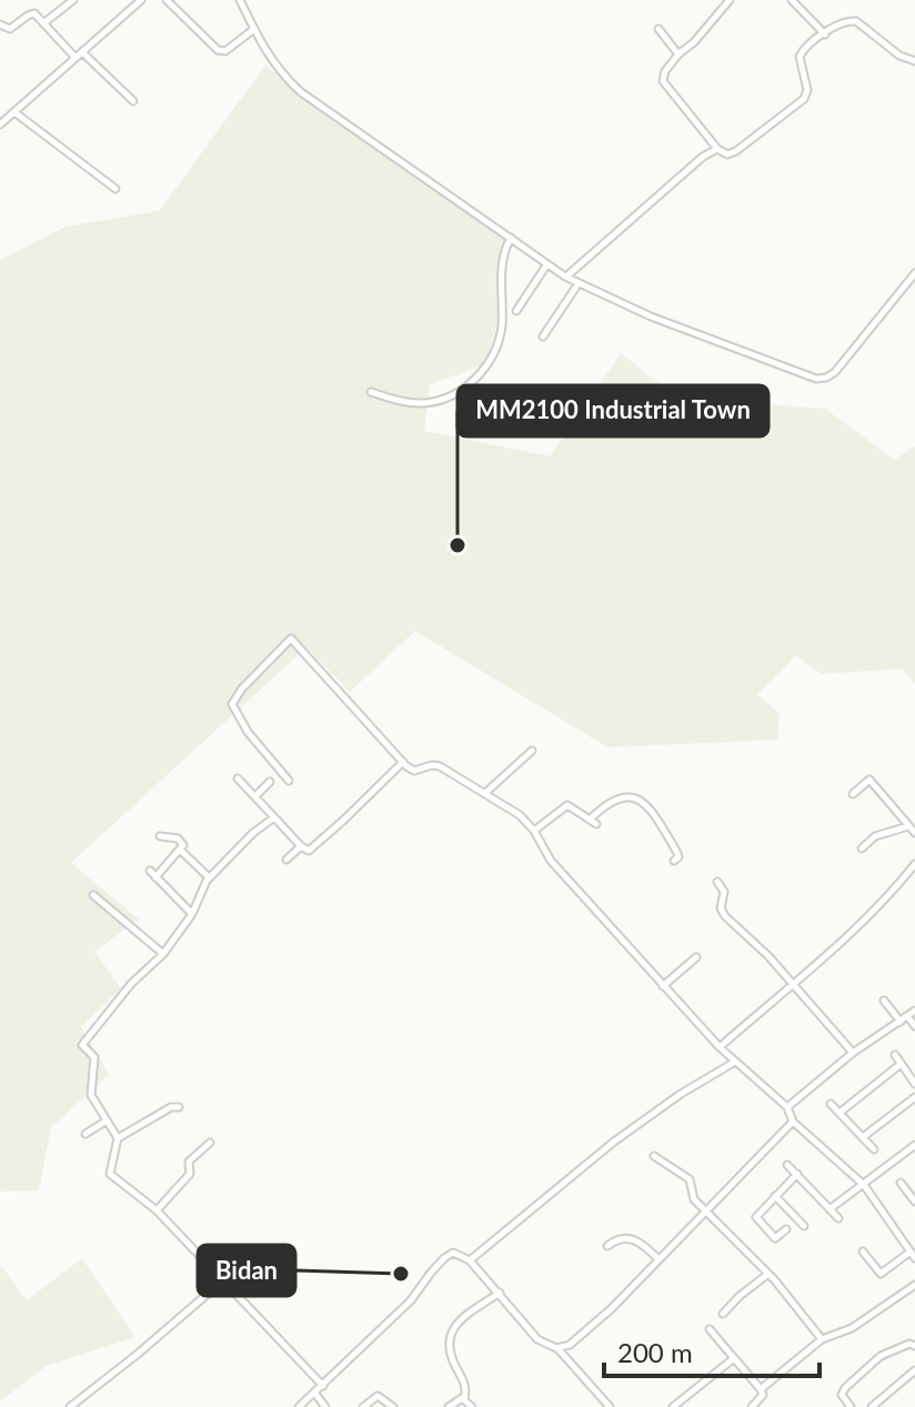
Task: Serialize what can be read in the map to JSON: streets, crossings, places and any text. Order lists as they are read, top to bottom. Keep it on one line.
{"places":["MM2100 Industrial Town","Bidan"],"scale_bar":"200 m"}
